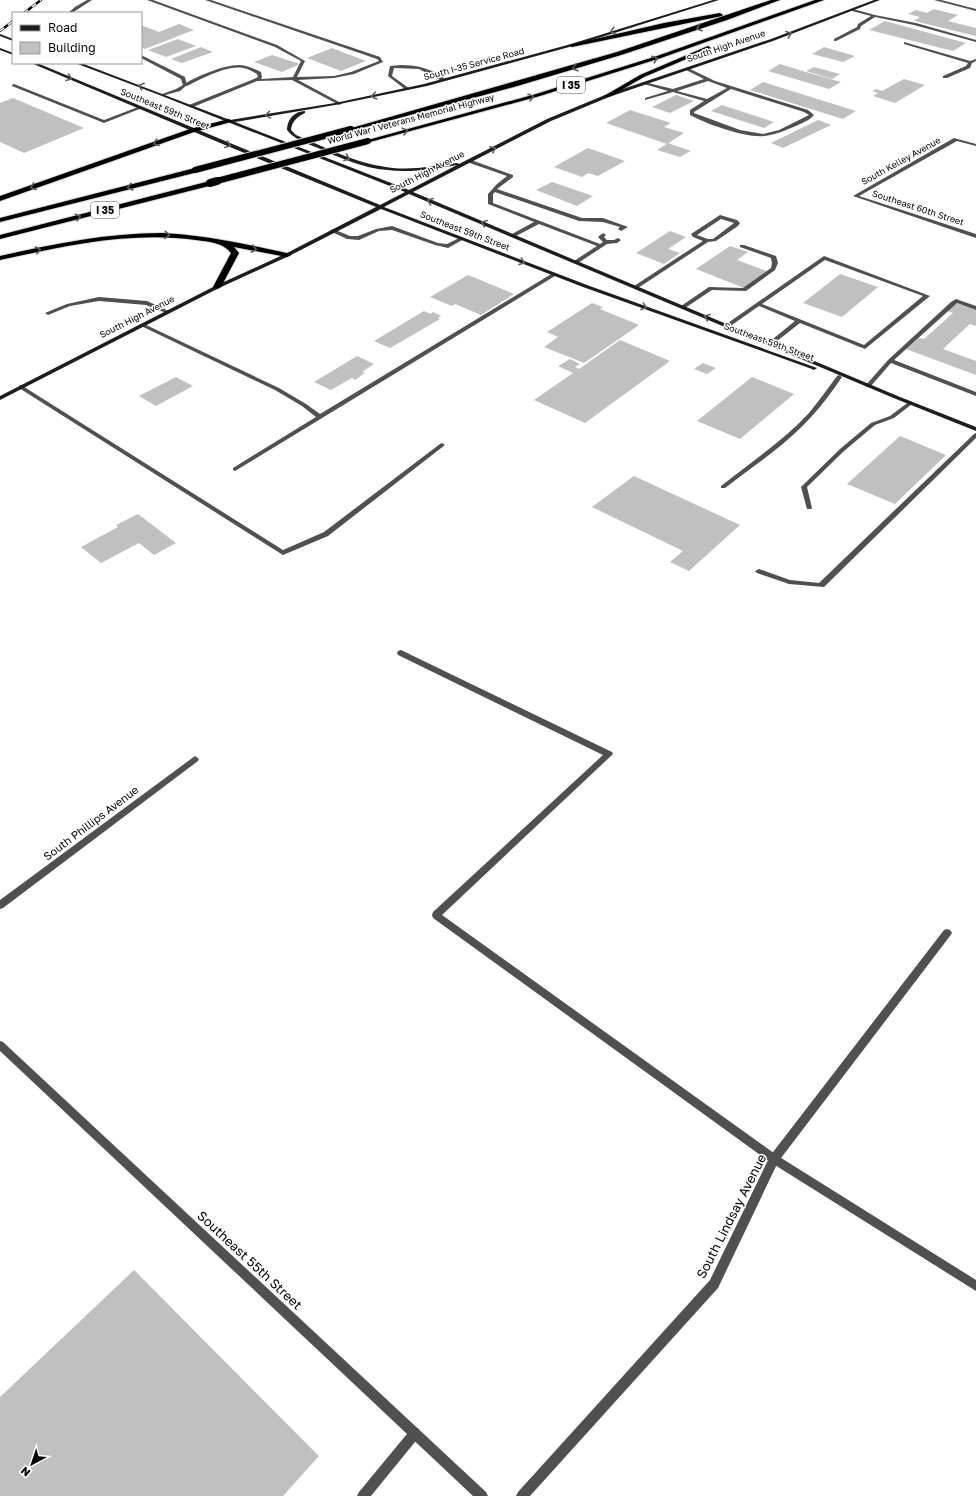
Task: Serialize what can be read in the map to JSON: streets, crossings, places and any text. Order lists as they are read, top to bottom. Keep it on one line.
{"streets":{"highway":["I 35","World War I Veterans Memorial Highway"],"main road":["South High Avenue","South I-35 Service Road","Southeast 59th Street"],"street":["South Kelley Avenue","Southeast 60th Street","South Phillips Avenue","South Lindsay Avenue","Southeast 55th Street"]},"crossings":[["South High Avenue","Southeast 59th Street"],["South I-35 Service Road","Southeast 59th Street"],["South Kelley Avenue","Southeast 60th Street"]],"one_way":["South I-35 Service Road"],"legend":["Road","Building"],"north":"bottom left"}
